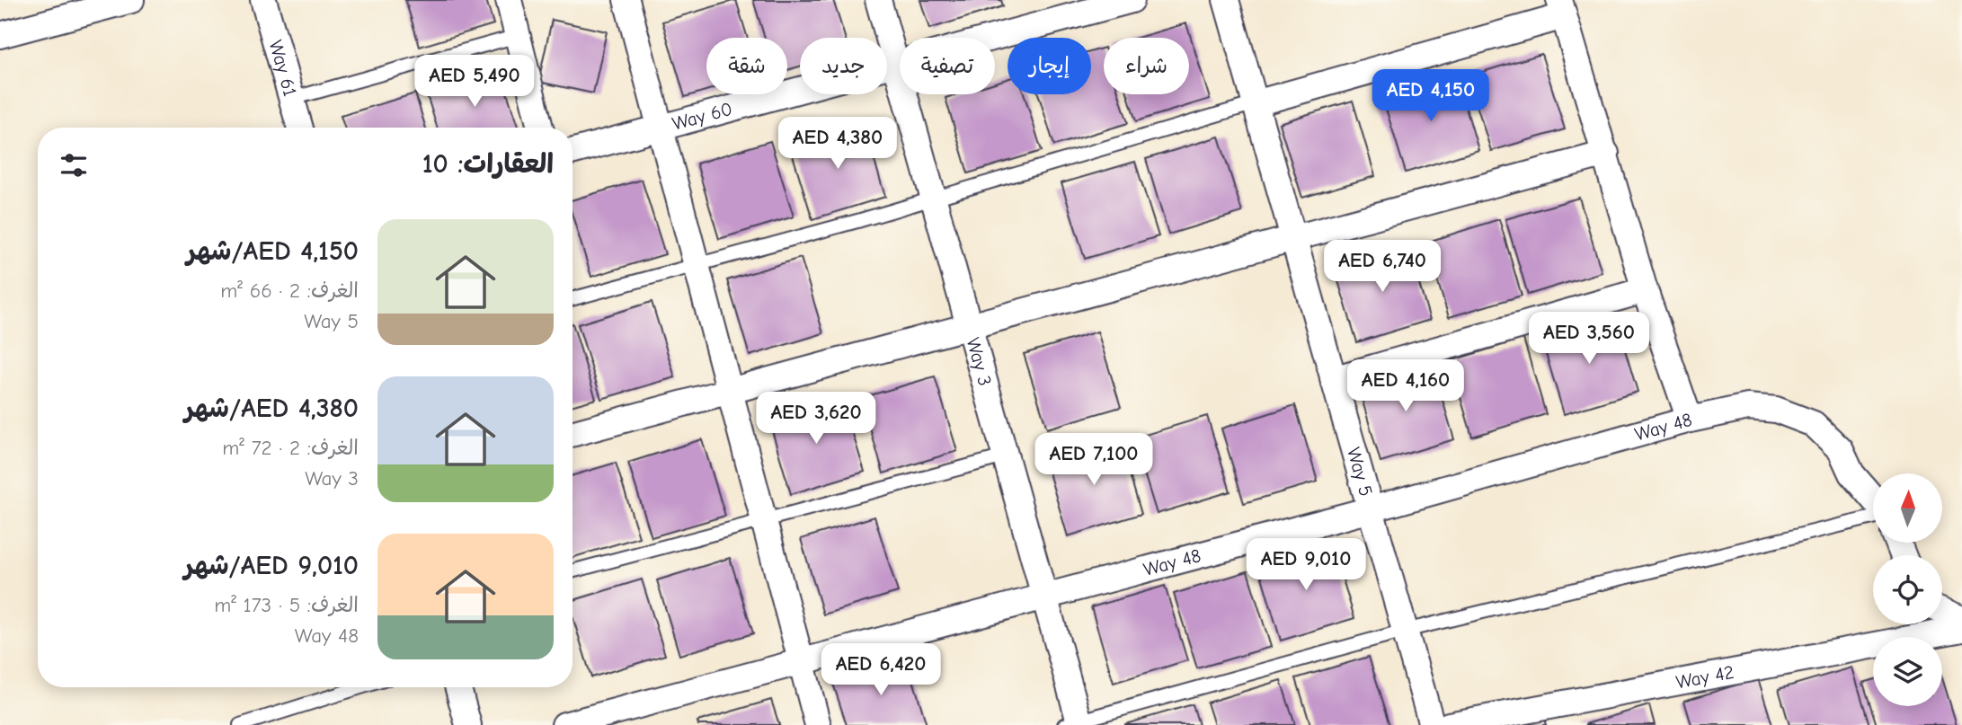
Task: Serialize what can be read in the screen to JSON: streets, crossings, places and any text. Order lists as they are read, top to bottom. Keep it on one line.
{"streets":{"street":["Way 61","Way 60","Way 3","Way 48","Way 5","Way 42"]},"crossings":[["Way 60","Way 3"],["Way 3","Way 48"],["Way 48","Way 5"]],"north":"top","page":{"chip":["شراء","إيجار","تصفية","جديد","شقة"],"price":["AED 5,490","AED 4,150","AED 4,380","AED 6,740","AED 3,560","AED 4,160","AED 3,620","AED 7,100","AED 9,010","AED 6,420"],"heading":"العقارات: 10","list":[{"name":"AED 4,150/شهر","note":"الغرف: 2 · 66 m² · Way 5"},{"name":"AED 4,380/شهر","note":"الغرف: 2 · 72 m² · Way 3"},{"name":"AED 9,010/شهر","note":"الغرف: 5 · 173 m² · Way 48"}]}}
